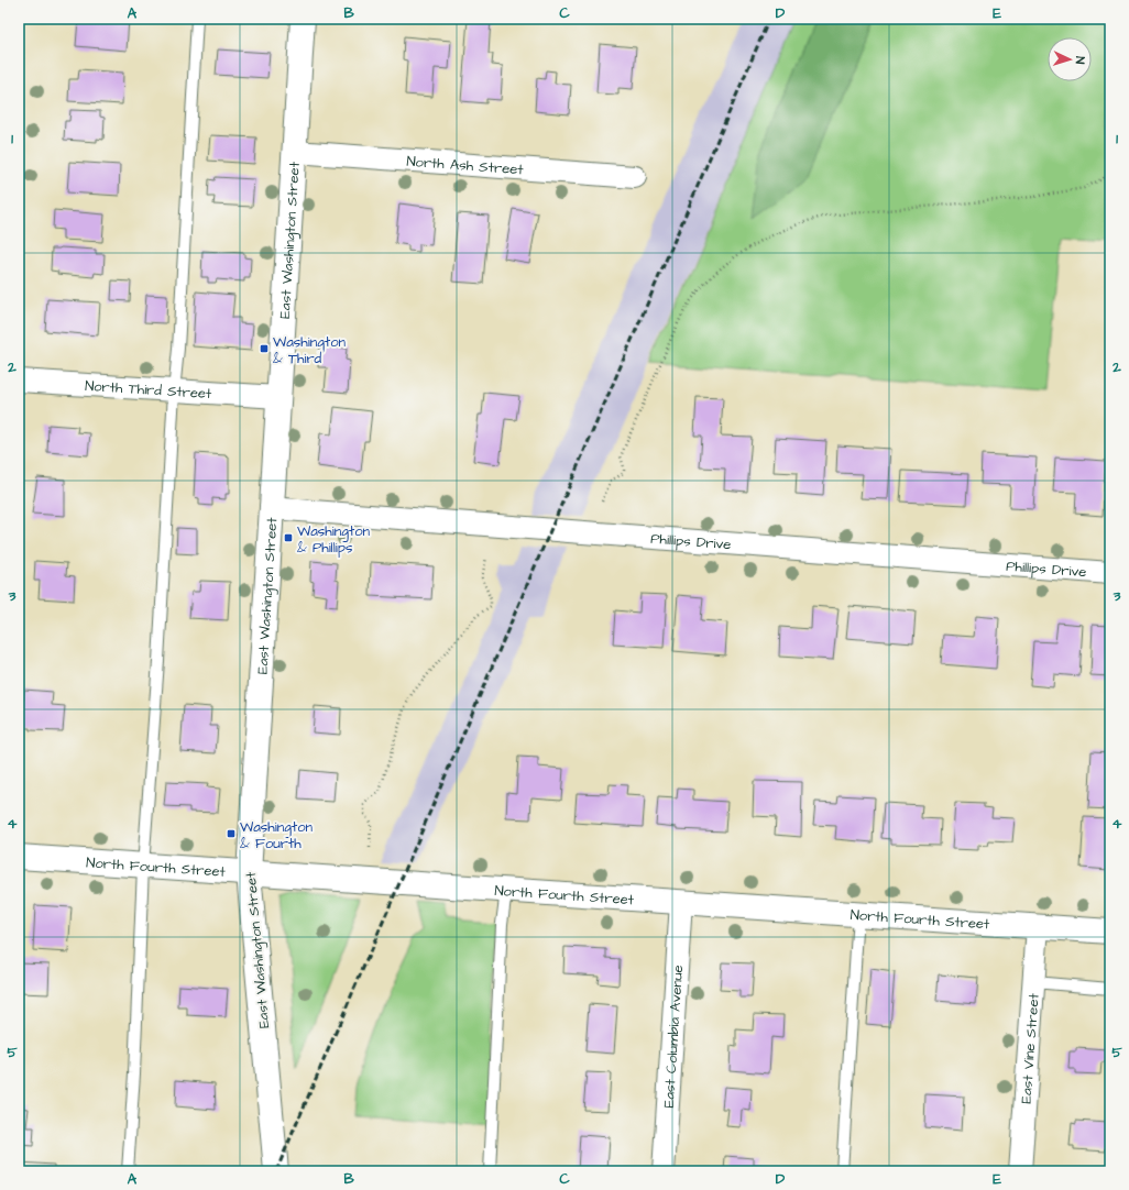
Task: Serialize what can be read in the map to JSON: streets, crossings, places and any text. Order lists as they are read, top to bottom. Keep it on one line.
{"streets":{"street":["North Ash Street","East Washington Street","North Third Street","Phillips Drive","North Fourth Street","East Columbia Avenue","East Vine Street"]},"crossings":[["North Ash Street","East Washington Street"],["East Washington Street","North Third Street"],["East Washington Street","Phillips Drive"],["East Washington Street","North Fourth Street"],["North Fourth Street","East Columbia Avenue"],["North Fourth Street","East Vine Street"]],"places":{"transit":["Washington & Third","Washington & Phillips","Washington & Fourth"]},"north":"right","grid":{"columns":["A","B","C","D","E"],"rows":["1","2","3","4","5"]}}
